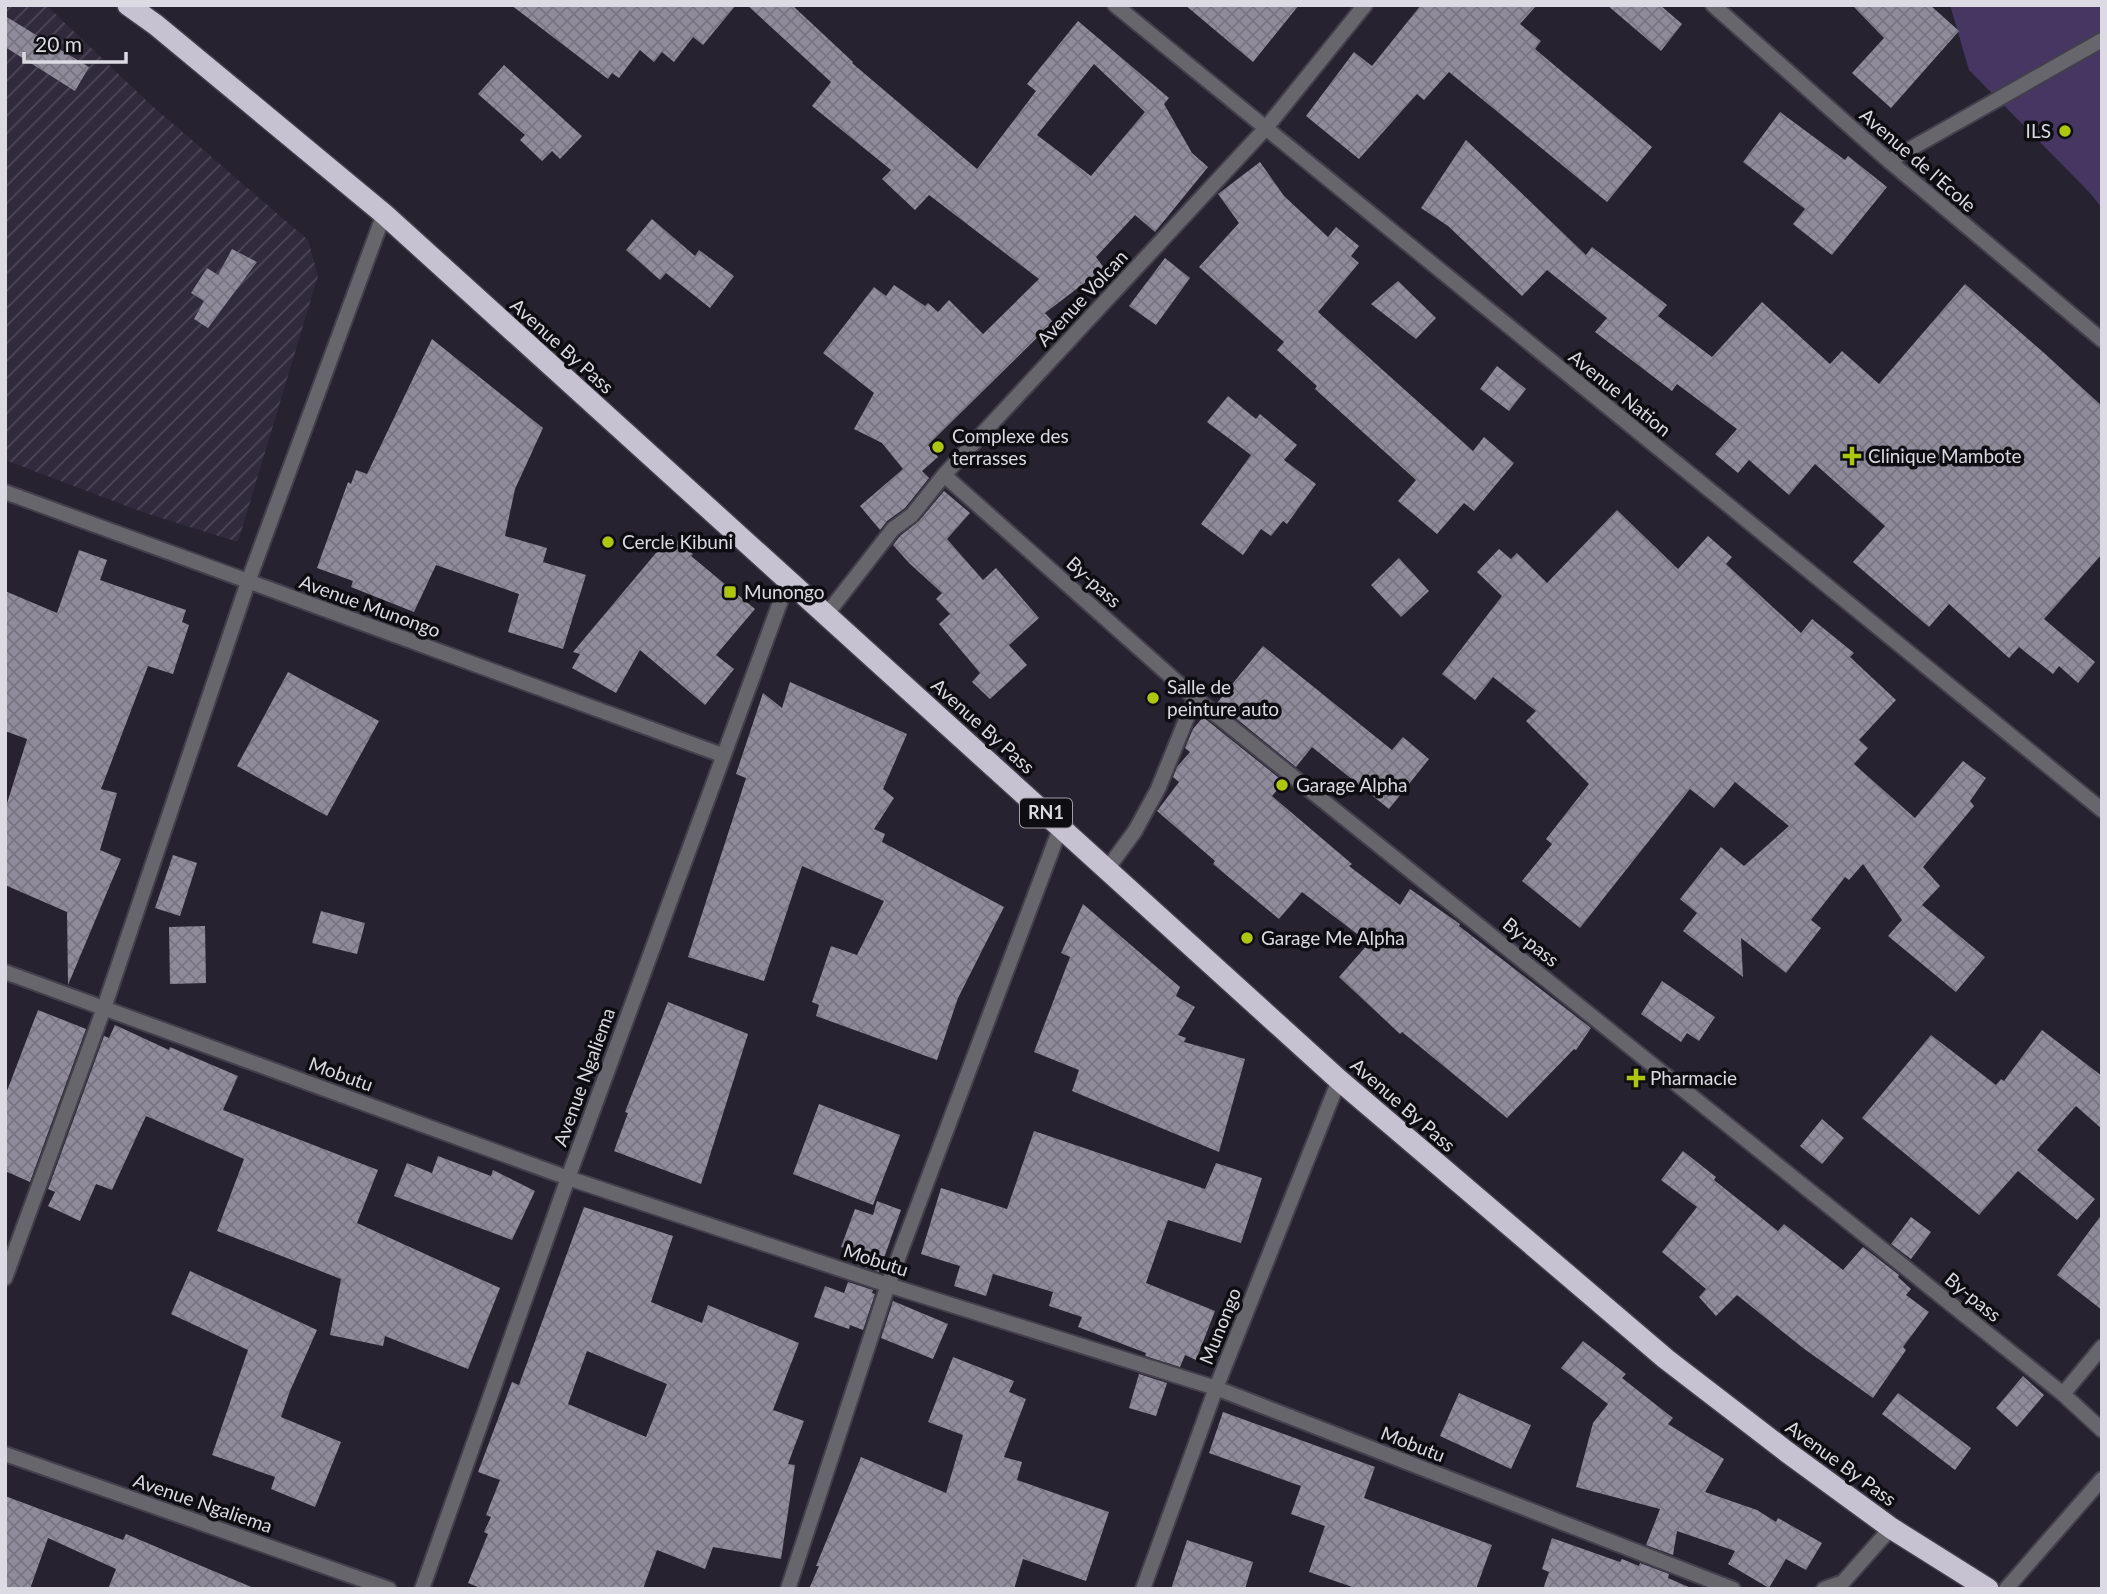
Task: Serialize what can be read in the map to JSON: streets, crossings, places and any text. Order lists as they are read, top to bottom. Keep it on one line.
{"streets":{"highway":["Avenue By Pass","RN1"],"street":["Avenue de l'Ecole","Avenue Volcan","Avenue Nation","By-pass","Avenue Munongo","Mobutu","Avenue Ngaliema","Munongo"]},"crossings":[["Avenue Volcan","Avenue By Pass"],["Avenue Volcan","Avenue Nation"],["Avenue Volcan","By-pass"],["Avenue By Pass","Avenue Ngaliema"],["Avenue By Pass","Munongo"],["Avenue Munongo","Avenue Ngaliema"],["Mobutu","Avenue Ngaliema"],["Mobutu","Munongo"]],"places":{"other":["ILS","Complexe des terrasses","Cercle Kibuni","Salle de peinture auto","Garage Alpha","Garage Me Alpha"],"health":["Clinique Mambote","Pharmacie"],"transit":["Munongo"]},"scale_bar":"20 m"}
